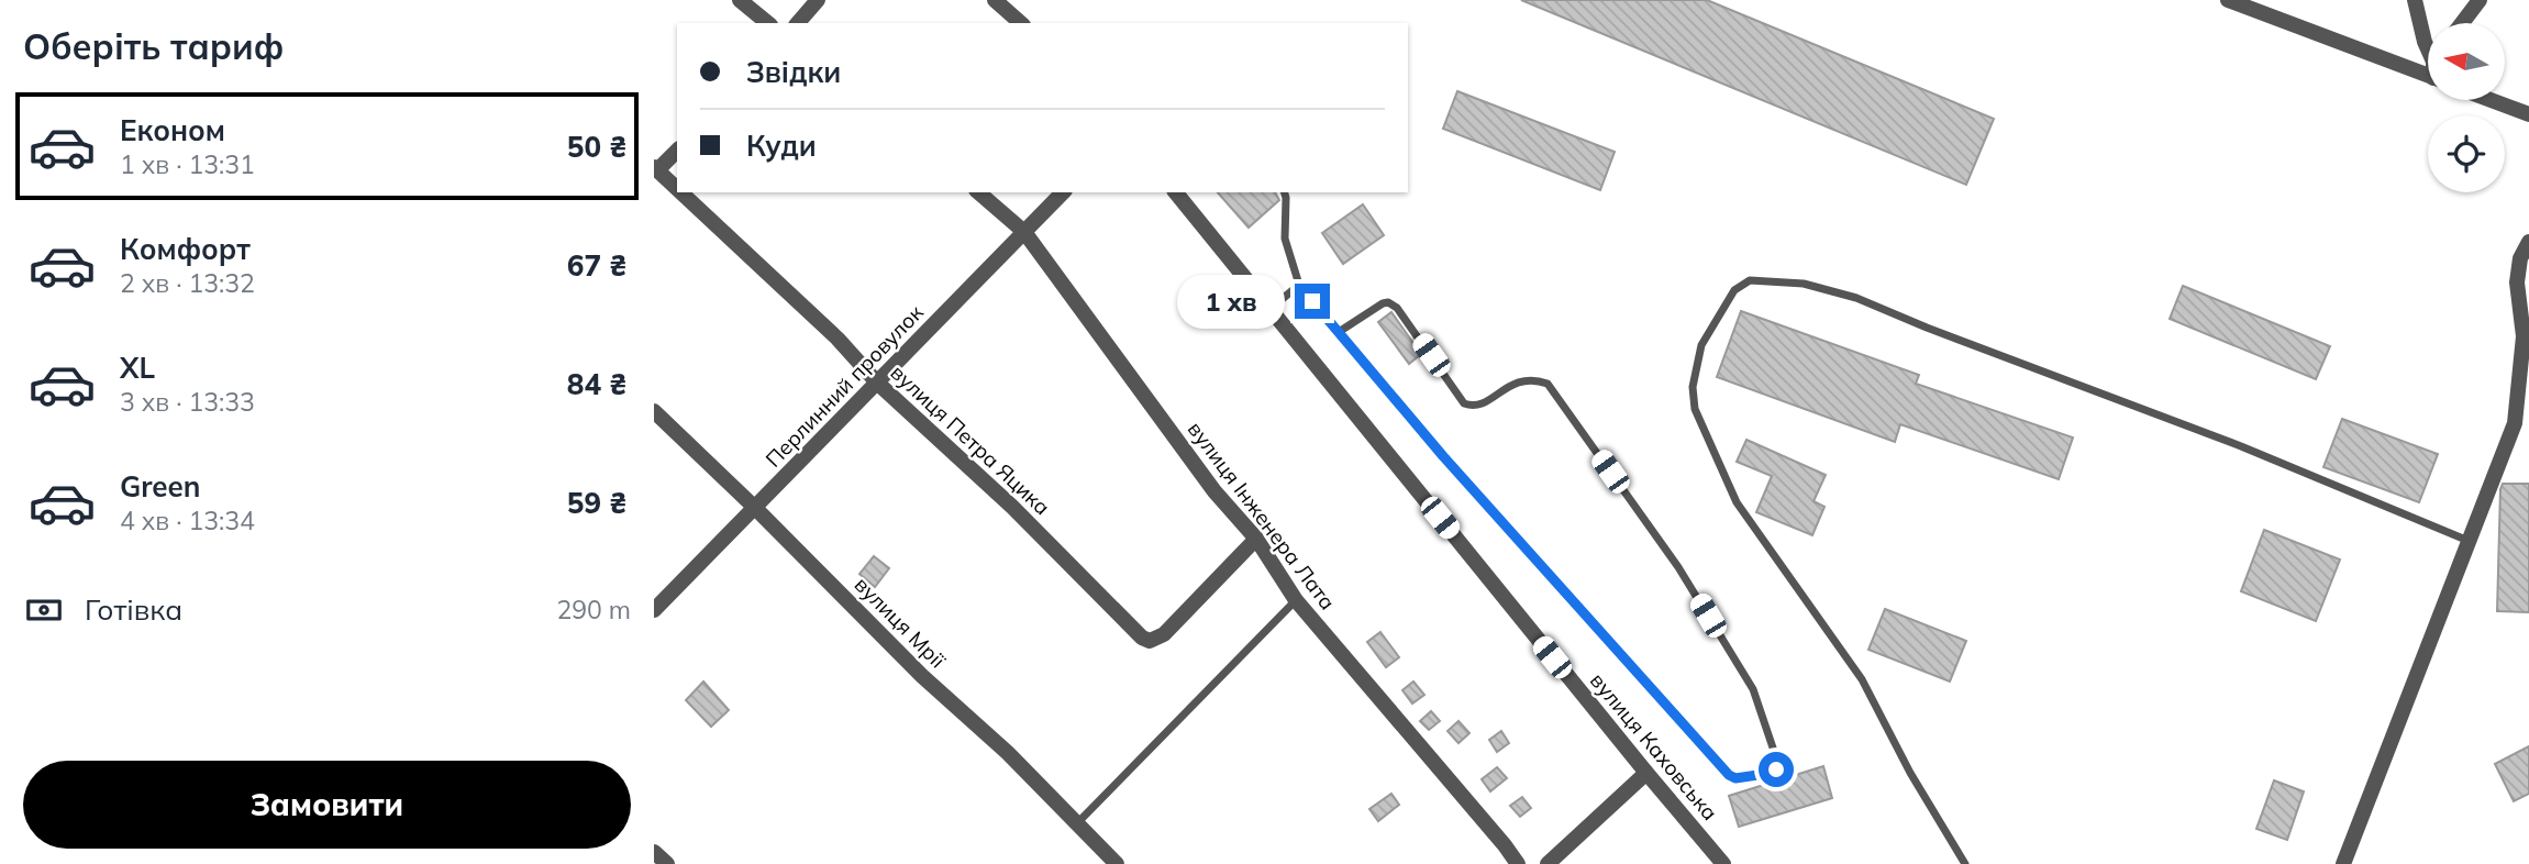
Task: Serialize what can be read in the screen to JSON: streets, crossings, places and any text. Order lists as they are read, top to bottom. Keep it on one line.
{"streets":{"street":["Перлинний провулок","вулиця Петра Яцика","вулиця Інженера Лата","вулиця Мрії","вулиця Каховська"]},"crossings":[["Перлинний провулок","вулиця Петра Яцика"],["Перлинний провулок","вулиця Інженера Лата"],["Перлинний провулок","вулиця Мрії"],["вулиця Петра Яцика","вулиця Інженера Лата"]],"north":"left","page":{"heading":"Оберіть тариф","banner":["Звідки","Куди"],"list":[{"name":"Економ","note":"1 хв · 13:31","value":"50 ₴"},{"name":"Комфорт","note":"2 хв · 13:32","value":"67 ₴"},{"name":"XL","note":"3 хв · 13:33","value":"84 ₴"},{"name":"Green","note":"4 хв · 13:34","value":"59 ₴"}],"bubble":"1 хв","pay":["Готівка","290 m"],"buttons":"Замовити"}}
